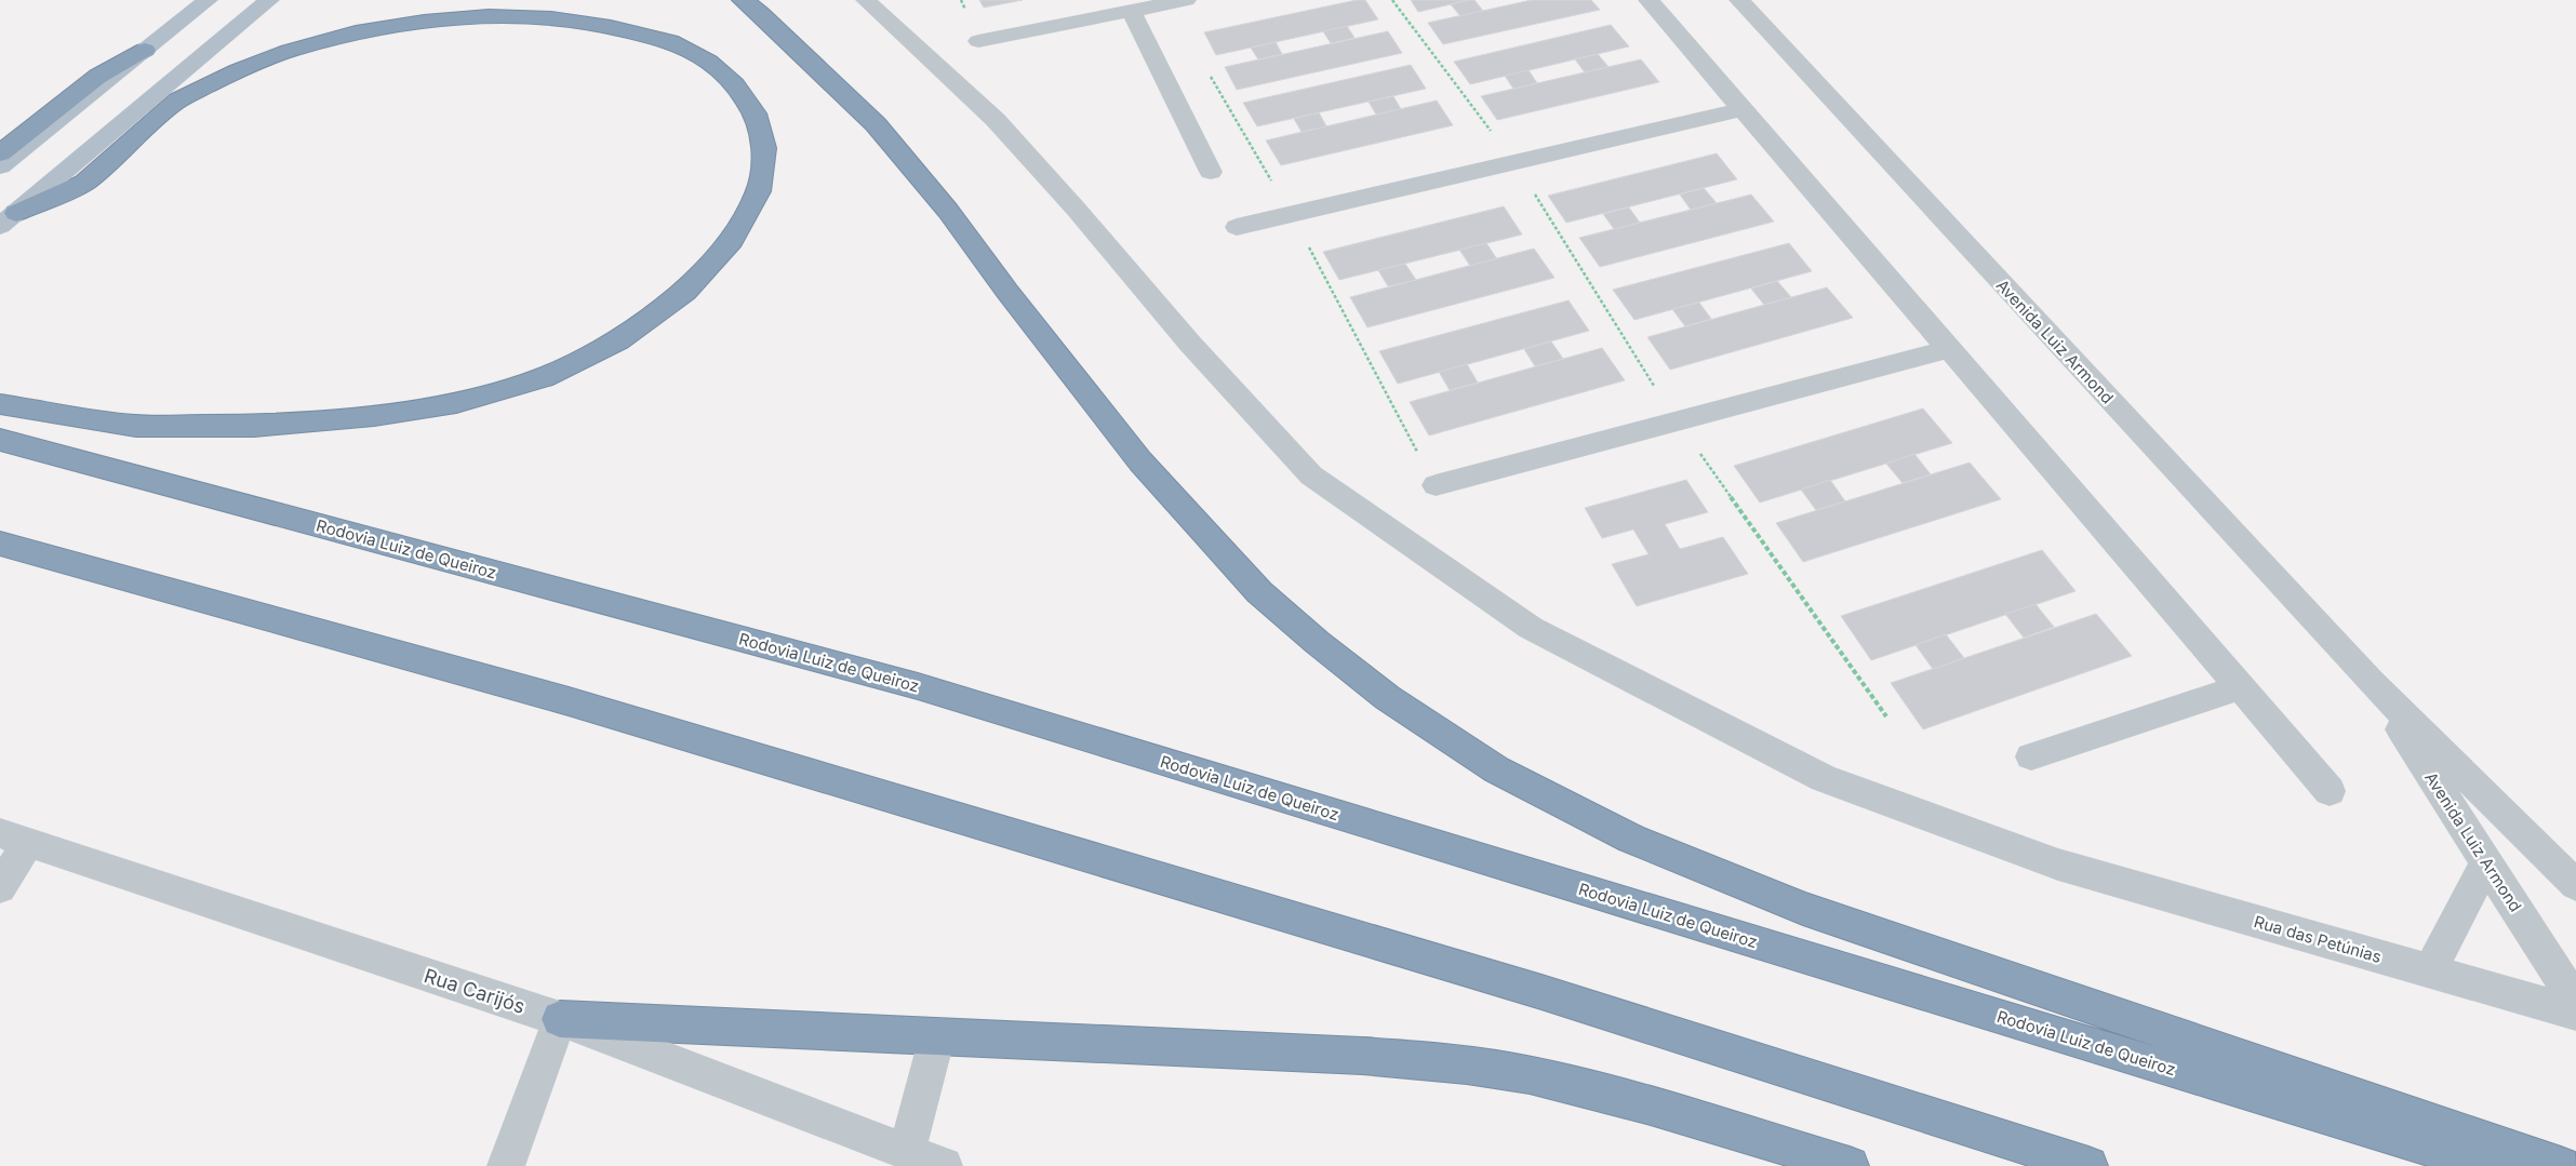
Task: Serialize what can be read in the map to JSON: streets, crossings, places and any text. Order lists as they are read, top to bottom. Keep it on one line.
{"streets":{"highway":["Rodovia Luiz de Queiroz"],"street":["Avenida Luiz Armond","Rua das Petúnias","Rua Carijós"]}}
